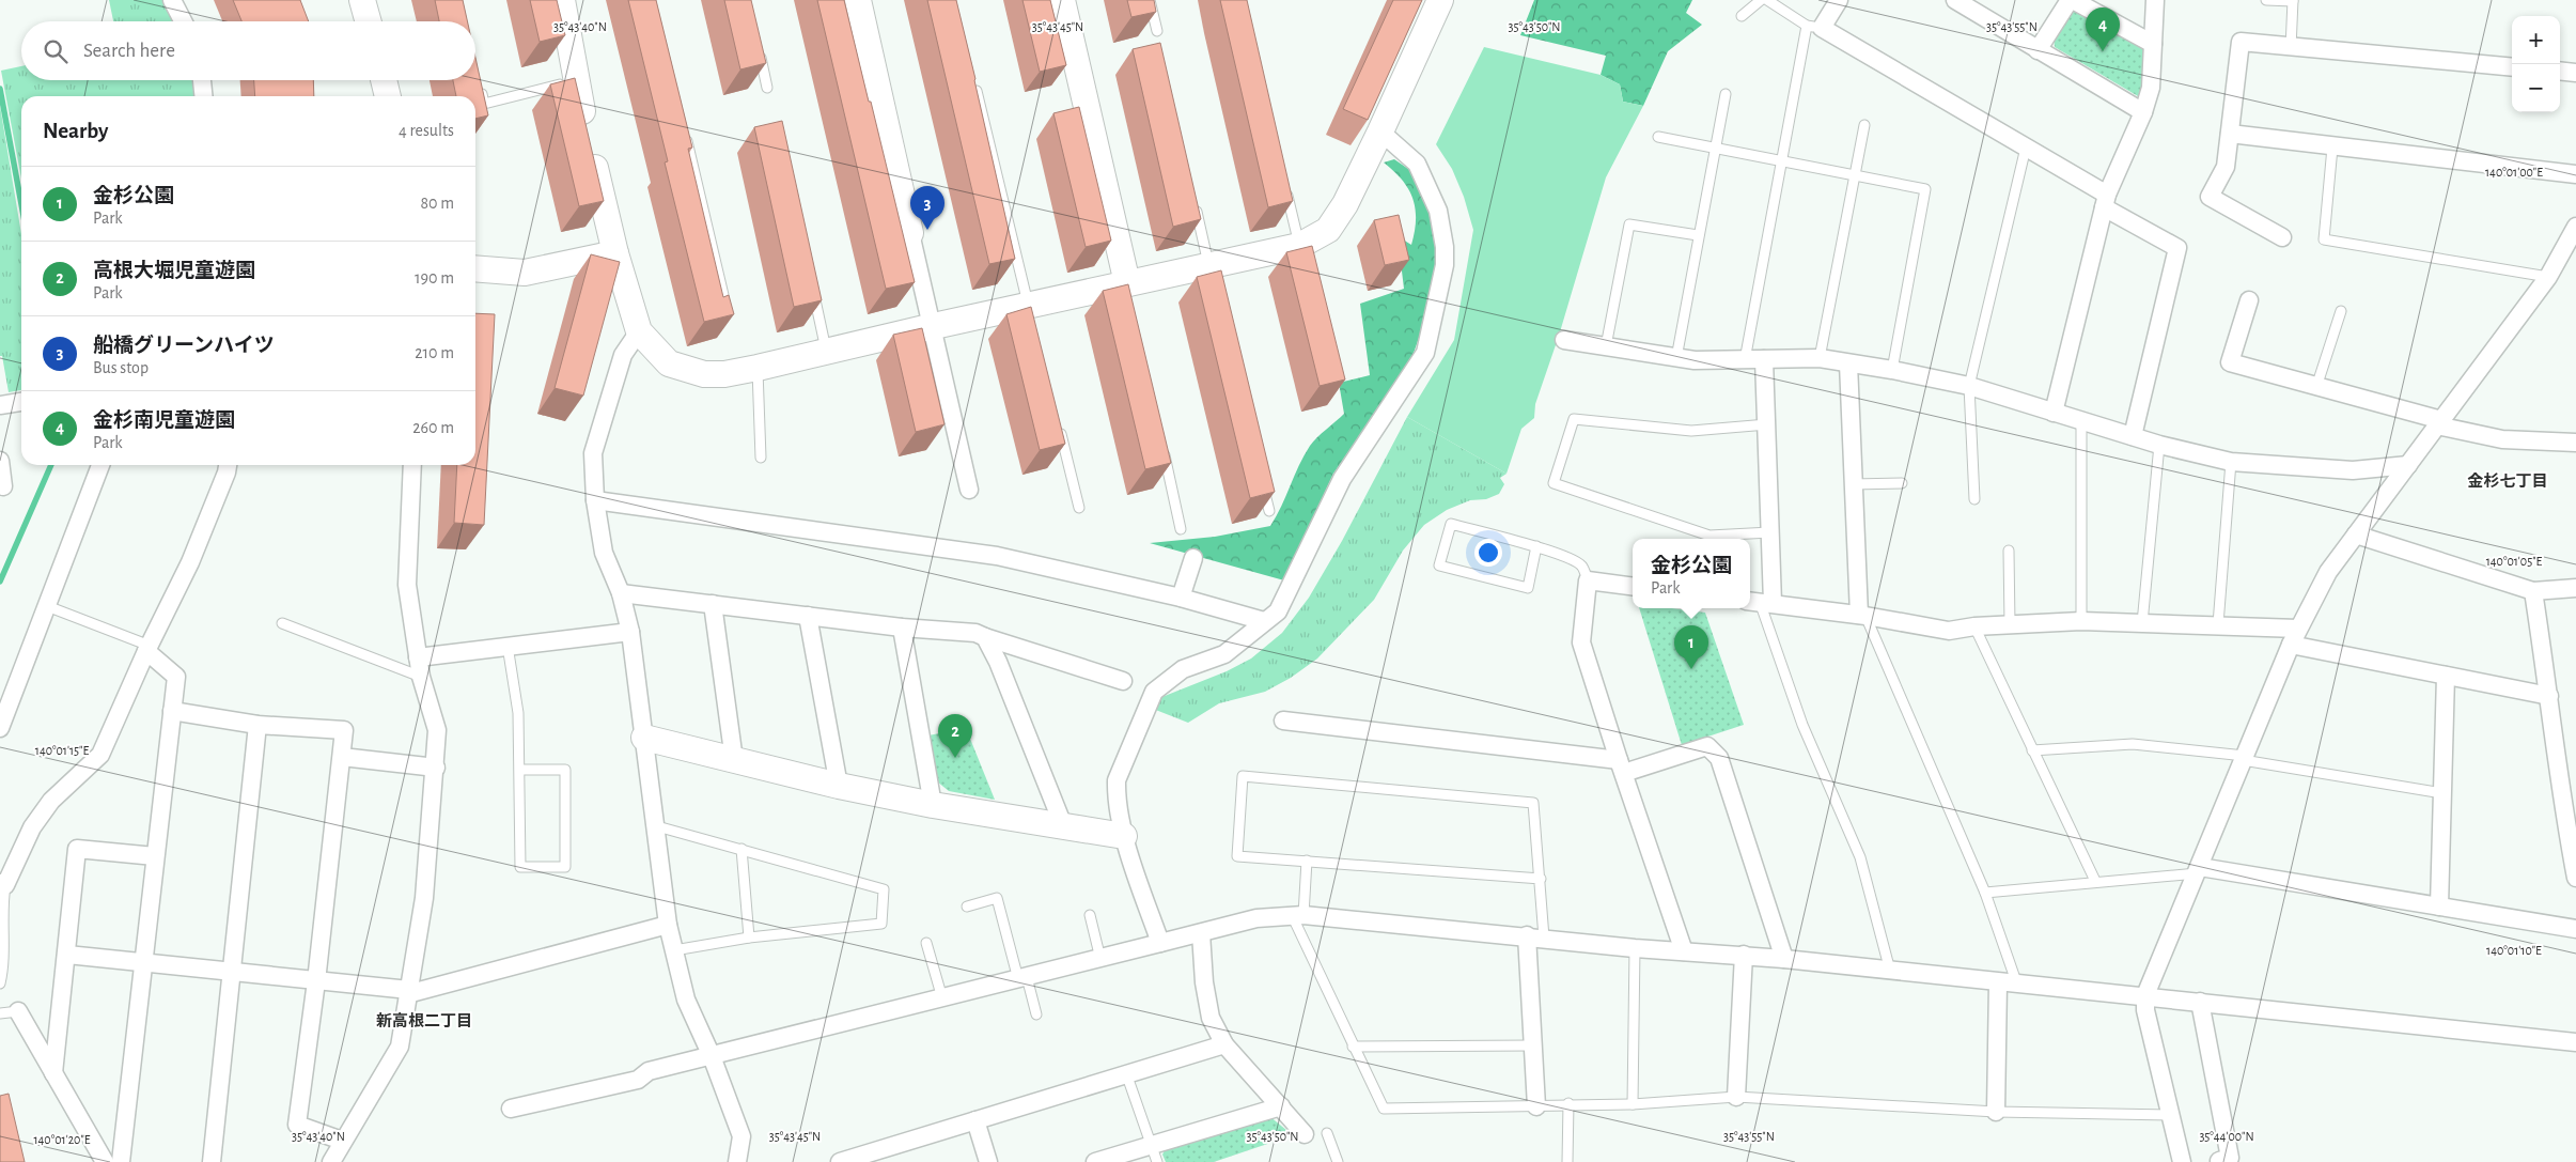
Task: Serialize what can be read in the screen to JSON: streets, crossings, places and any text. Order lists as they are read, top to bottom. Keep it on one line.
{"districts":["金杉七丁目","新高根二丁目"],"page":{"pins":["4","3","1","2"],"map_buttons":["+","−"],"search":"Search here","heading":["Nearby","4 results"],"list":[{"mark":"1","name":"金杉公園","note":"Park","value":"80 m"},{"mark":"2","name":"高根大堀児童遊園","note":"Park","value":"190 m"},{"mark":"3","name":"船橋グリーンハイツ","note":"Bus stop","value":"210 m"},{"mark":"4","name":"金杉南児童遊園","note":"Park","value":"260 m"}],"popup":["金杉公園","Park"]},"coordinates":["35°43'40\"N","35°43'45\"N","35°43'50\"N","35°43'55\"N","140°01'00\"E","140°01'05\"E","140°01'15\"E","140°01'10\"E","35°44'00\"N","140°01'20\"E"]}
